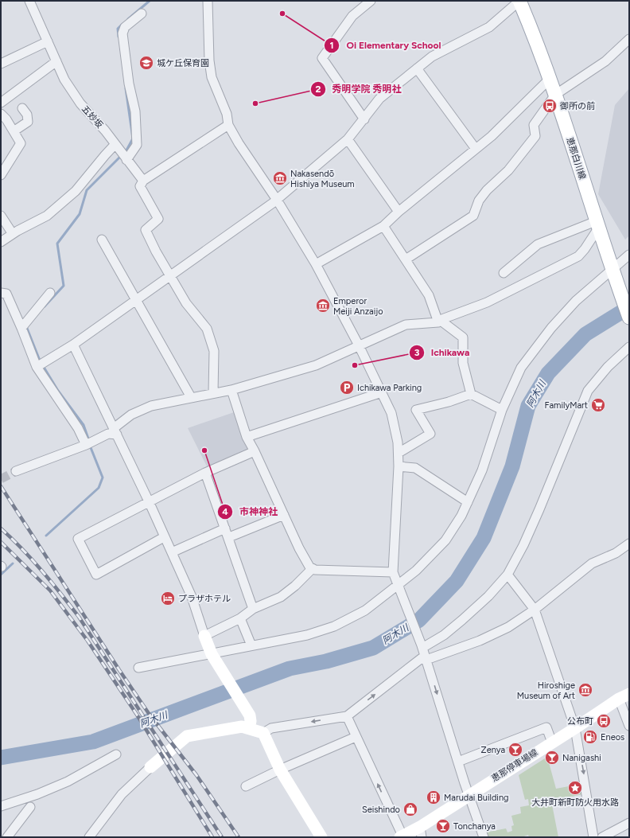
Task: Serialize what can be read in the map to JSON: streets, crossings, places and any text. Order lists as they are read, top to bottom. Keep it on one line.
{"streets":{"main road":["恵那白川線"],"street":["五妙坂","恵那停車場線"]},"water":["阿木川"],"places":{"other":["Oi Elementary School","秀明学院 秀明社","Ichikawa","市神神社"],"school or university":["城ケ丘保育園"],"bus stop":["御所の前","公布町"],"museum":["Nakasendō Hishiya Museum","Emperor Meiji Anzaijo","Hiroshige Museum of Art"],"parking":["Ichikawa Parking"],"supermarket":["FamilyMart"],"hotel":["プラザホテル"],"fuel station":["Eneos"],"bar":["Zenya","Nanigashi","Tonchanya"],"place":["大井町新町防火用水路"],"building":["Marudai Building"],"shop":["Seishindo"]}}
